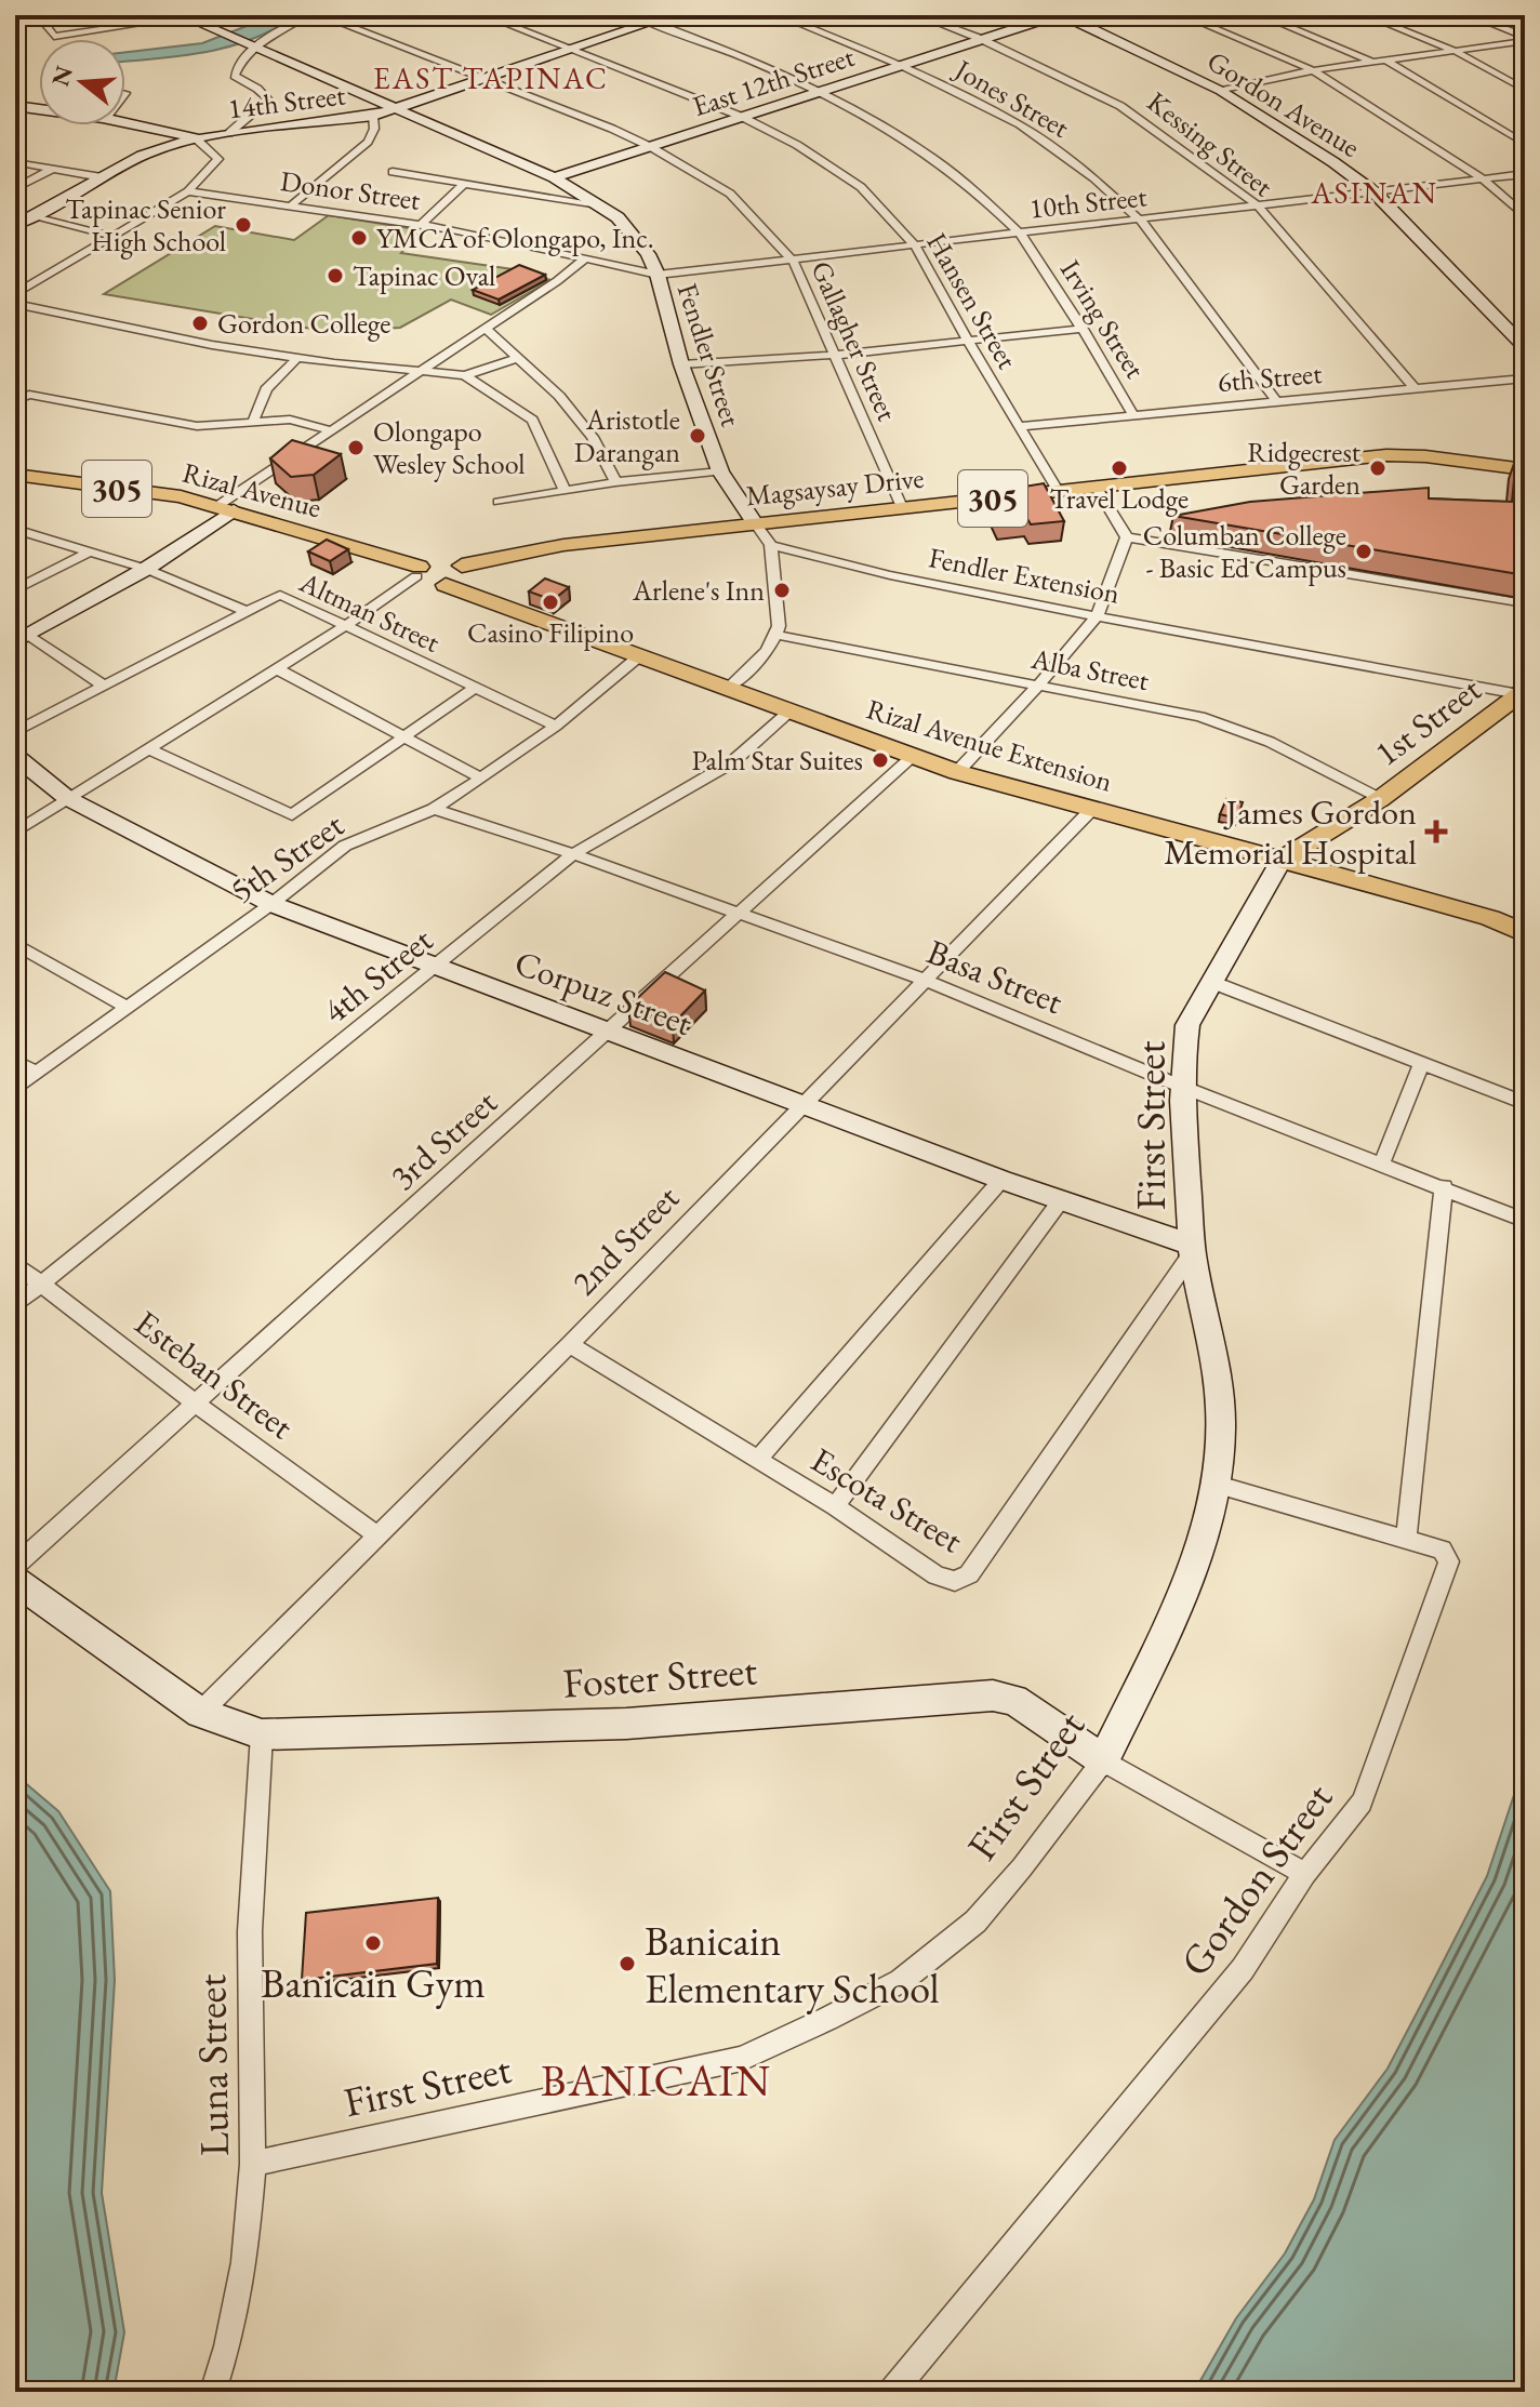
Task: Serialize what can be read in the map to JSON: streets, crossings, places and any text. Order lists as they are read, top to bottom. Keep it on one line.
{"streets":{"main road":["Magsaysay Drive","305","Rizal Avenue","1st Street","Rizal Avenue Extension"],"street":["East 12th Street","Jones Street","14th Street","Gordon Avenue","Kessing Street","Donor Street","10th Street","Hansen Street","Irving Street","Gallagher Street","Fendler Street","6th Street","Fendler Extension","Altman Street","Alba Street","5th Street","4th Street","Basa Street","Corpuz Street","First Street","3rd Street","2nd Street","Esteban Street","Escota Street","Foster Street","Gordon Street","Luna Street"]},"crossings":[["East 12th Street","Jones Street"],["East 12th Street","Gordon Avenue"],["East 12th Street","Kessing Street"],["East 12th Street","Hansen Street"],["East 12th Street","Irving Street"],["East 12th Street","Gallagher Street"],["East 12th Street","Fendler Street"],["Jones Street","10th Street"],["Jones Street","6th Street"],["14th Street","Hansen Street"],["14th Street","Irving Street"],["14th Street","Gallagher Street"],["14th Street","Fendler Street"],["Gordon Avenue","10th Street"],["Kessing Street","10th Street"],["Kessing Street","6th Street"],["Donor Street","10th Street"],["Donor Street","Fendler Street"],["10th Street","Hansen Street"],["10th Street","Irving Street"],["10th Street","Gallagher Street"],["10th Street","Fendler Street"],["Hansen Street","6th Street"],["Hansen Street","Magsaysay Drive"],["Irving Street","6th Street"],["Gallagher Street","Magsaysay Drive"],["Fendler Street","Magsaysay Drive"],["Fendler Street","Fendler Extension"],["Magsaysay Drive","305"],["Magsaysay Drive","Rizal Avenue"],["305","Rizal Avenue"],["305","Rizal Avenue Extension"],["Fendler Extension","1st Street"],["Altman Street","5th Street"],["Alba Street","1st Street"],["1st Street","Rizal Avenue Extension"],["1st Street","First Street"],["Rizal Avenue Extension","5th Street"],["Rizal Avenue Extension","4th Street"],["Rizal Avenue Extension","First Street"],["Rizal Avenue Extension","3rd Street"],["Rizal Avenue Extension","2nd Street"],["5th Street","Basa Street"],["5th Street","Corpuz Street"],["4th Street","Basa Street"],["4th Street","Corpuz Street"],["4th Street","Esteban Street"],["Basa Street","First Street"],["Basa Street","3rd Street"],["Basa Street","2nd Street"],["Corpuz Street","First Street"],["Corpuz Street","3rd Street"],["Corpuz Street","2nd Street"],["Corpuz Street","Escota Street"],["First Street","Escota Street"],["First Street","Foster Street"],["First Street","Gordon Street"],["First Street","Luna Street"],["3rd Street","Esteban Street"],["2nd Street","Esteban Street"],["2nd Street","Escota Street"],["2nd Street","Foster Street"],["Foster Street","Gordon Street"],["Foster Street","Luna Street"]],"districts":["EAST TAPINAC","ASINAN","BANICAIN"],"places":{"other":["Tapinac Senior High School","YMCA of Olongapo, Inc.","Tapinac Oval","Gordon College","Aristotle Darangan","Olongapo Wesley School","Travel Lodge","Ridgecrest Garden","Columban College - Basic Ed Campus","Arlene's Inn","Casino Filipino","Palm Star Suites","Banicain Gym","Banicain Elementary School"],"health":["James Gordon Memorial Hospital"]},"north":"left"}
